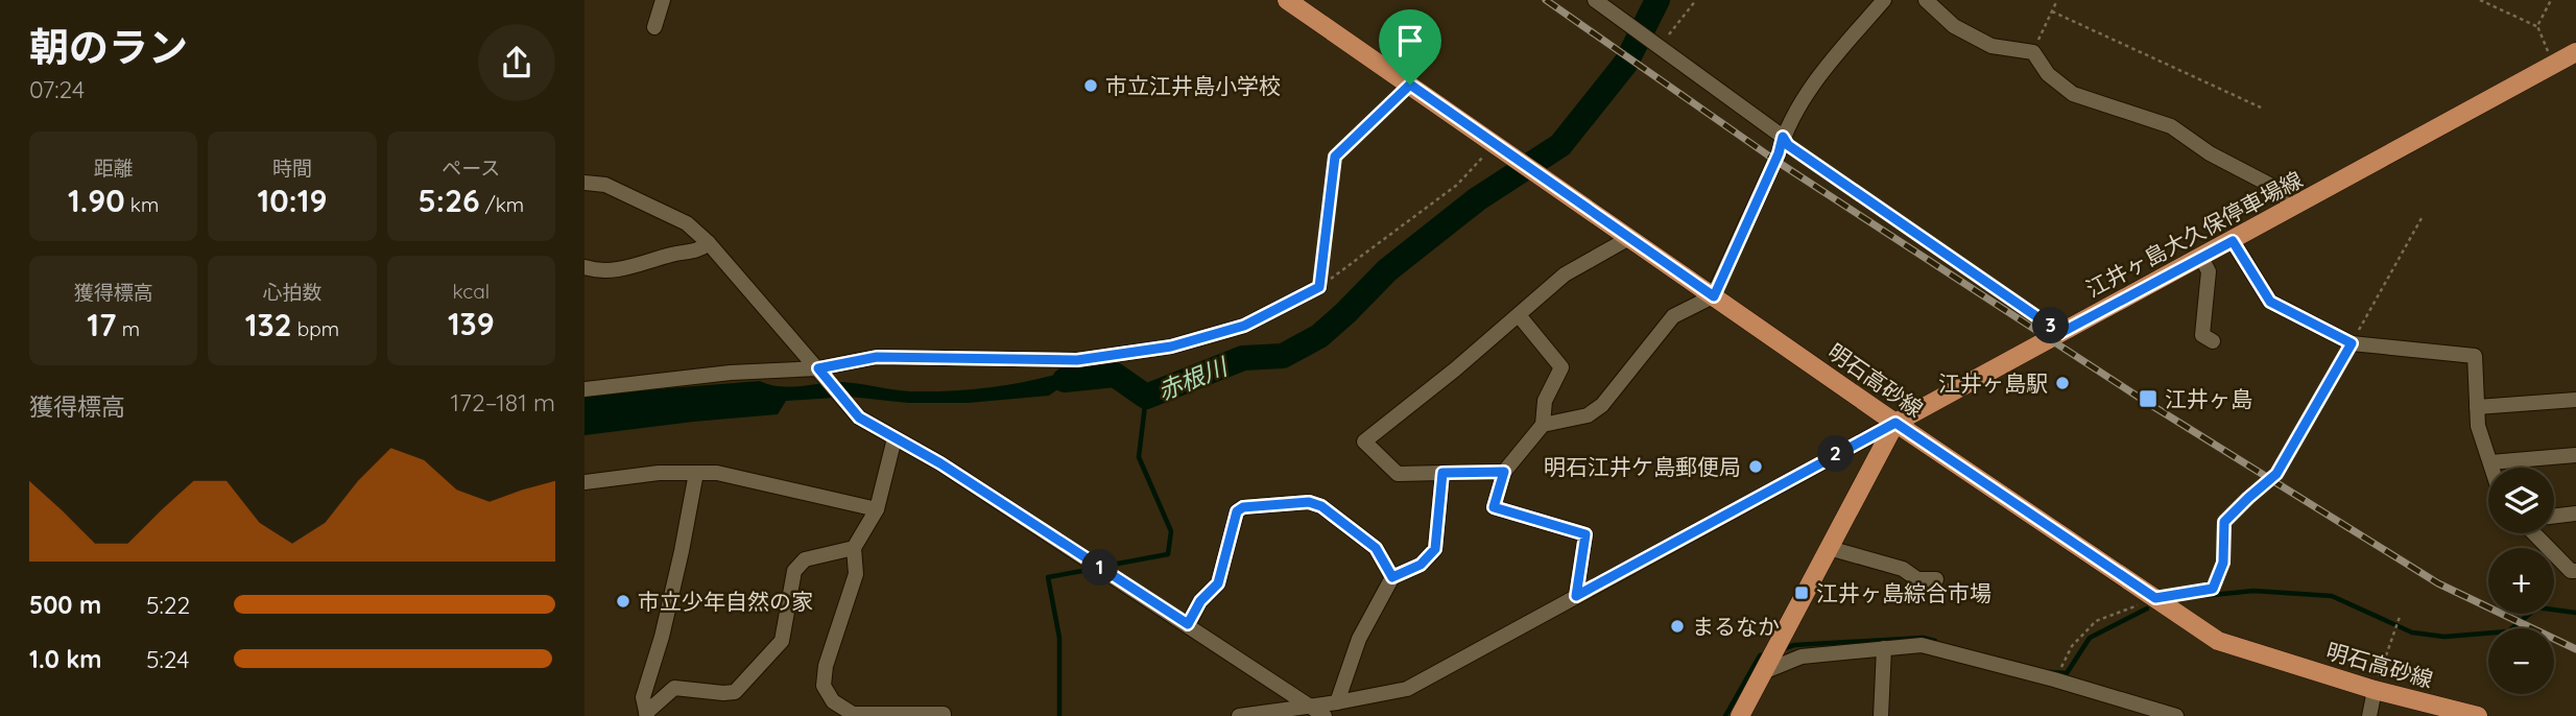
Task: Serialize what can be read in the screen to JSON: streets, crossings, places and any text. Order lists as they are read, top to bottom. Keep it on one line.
{"streets":{"main road":["江井ヶ島大久保停車場線","明石高砂線"]},"crossings":[["江井ヶ島大久保停車場線","明石高砂線"]],"water":["赤根川"],"places":{"other":["市立江井島小学校","江井ヶ島駅","明石江井ケ島郵便局","市立少年自然の家","まるなか"],"transit":["江井ヶ島","江井ヶ島綜合市場"]},"page":{"heading":["朝のラン","07:24"],"stats":[["距離","1.90 km"],["時間","10:19"],["ペース","5:26 /km"],["獲得標高","17 m"],["心拍数","132 bpm"],["kcal","139"]],"pins":["3","2","1"],"chart":["獲得標高","172–181 m"],"map_buttons":["+","−"],"list":[{"name":"500 m","note":"5:22"},{"name":"1.0 km","note":"5:24"}]}}
